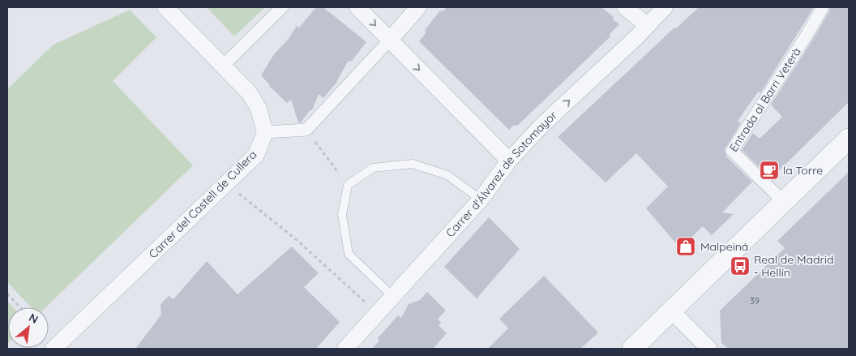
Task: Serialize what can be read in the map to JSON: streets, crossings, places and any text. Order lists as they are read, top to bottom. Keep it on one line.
{"streets":{"street":["Entrada al Barri Veterà","Carrer d'Álvarez de Sotomayor","Carrer del Castell de Cullera"]},"one_way":["Carrer d'Álvarez de Sotomayor"],"places":{"cafe":["la Torre"],"shop":["Malpeiná"],"bus stop":["Real de Madrid - Hellín"]},"house_numbers":["39"],"north":"top right"}
